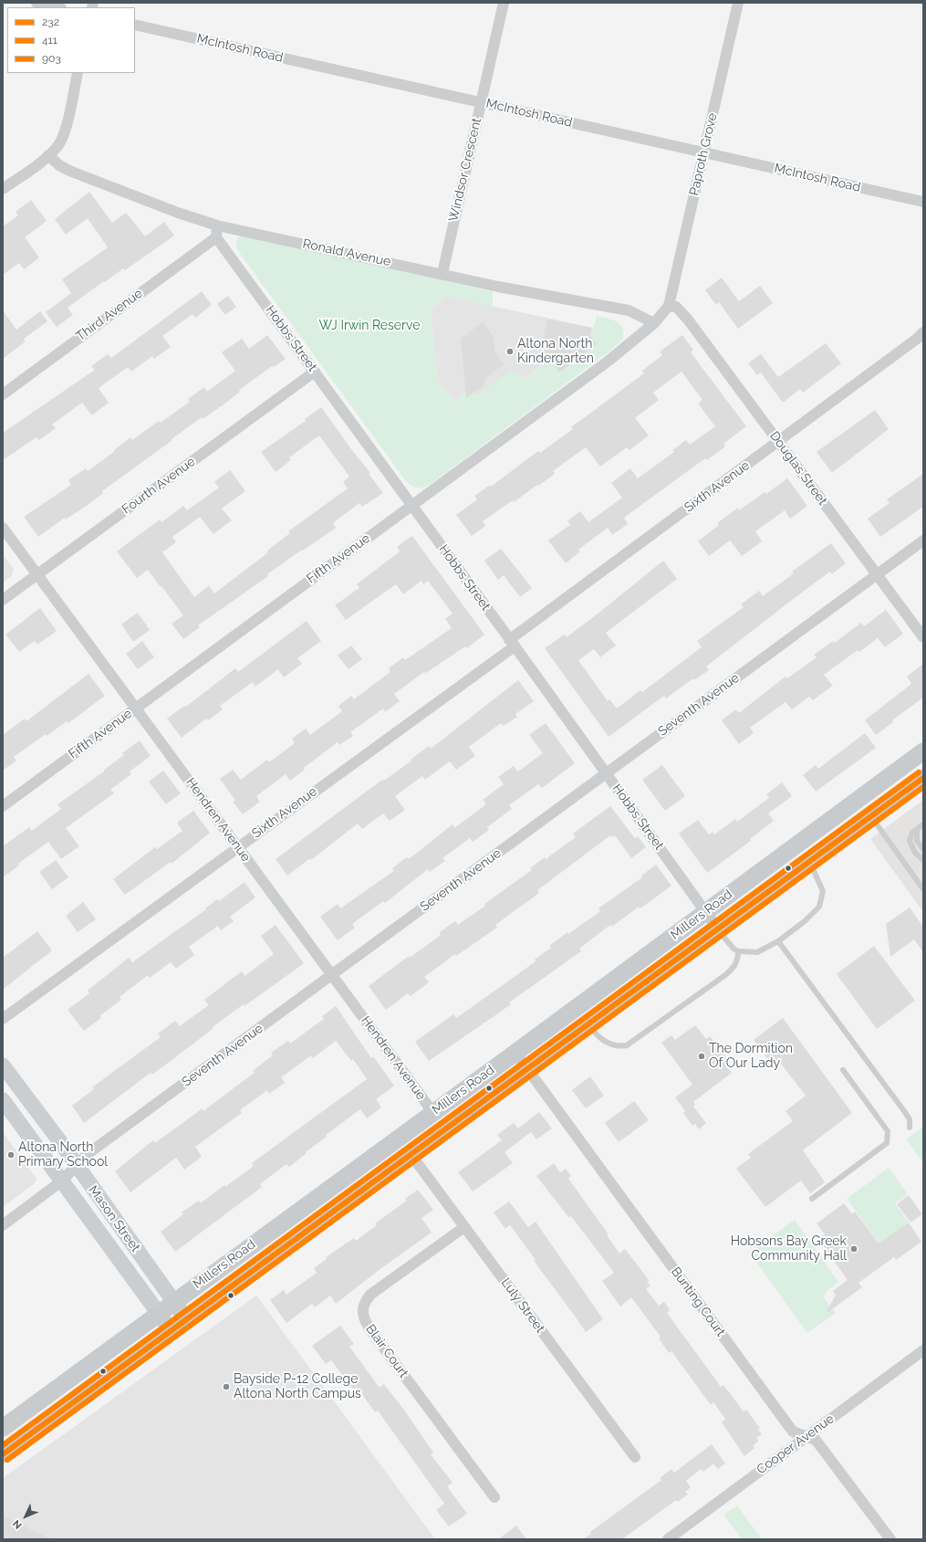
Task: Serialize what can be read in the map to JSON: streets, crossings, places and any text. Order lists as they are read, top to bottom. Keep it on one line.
{"streets":{"main road":["Millers Road"],"street":["McIntosh Road","Paproth Grove","Windsor Crescent","Ronald Avenue","Third Avenue","Hobbs Street","Douglas Street","Fourth Avenue","Sixth Avenue","Fifth Avenue","Seventh Avenue","Hendren Avenue","Mason Street","Bunting Court","Luly Street","Blair Court","Cooper Avenue"]},"crossings":[["McIntosh Road","Paproth Grove"],["McIntosh Road","Windsor Crescent"],["Paproth Grove","Douglas Street"],["Paproth Grove","Fifth Avenue"],["Windsor Crescent","Ronald Avenue"],["Ronald Avenue","Fifth Avenue"],["Third Avenue","Hobbs Street"],["Hobbs Street","Fourth Avenue"],["Hobbs Street","Sixth Avenue"],["Hobbs Street","Fifth Avenue"],["Hobbs Street","Seventh Avenue"],["Hobbs Street","Millers Road"],["Douglas Street","Sixth Avenue"],["Douglas Street","Fifth Avenue"],["Douglas Street","Seventh Avenue"],["Fourth Avenue","Hendren Avenue"],["Sixth Avenue","Hendren Avenue"],["Fifth Avenue","Hendren Avenue"],["Seventh Avenue","Hendren Avenue"],["Seventh Avenue","Mason Street"],["Hendren Avenue","Millers Road"],["Millers Road","Mason Street"],["Millers Road","Bunting Court"],["Millers Road","Luly Street"],["Bunting Court","Cooper Avenue"],["Luly Street","Blair Court"]],"parks":["WJ Irwin Reserve"],"places":["Altona North Kindergarten","The Dormition Of Our Lady","Altona North Primary School","Hobsons Bay Greek Community Hall","Bayside P-12 College Altona North Campus"],"lines":["transit line 903","transit line 232","transit line 411"],"legend":["232","411","903"],"north":"bottom left"}
